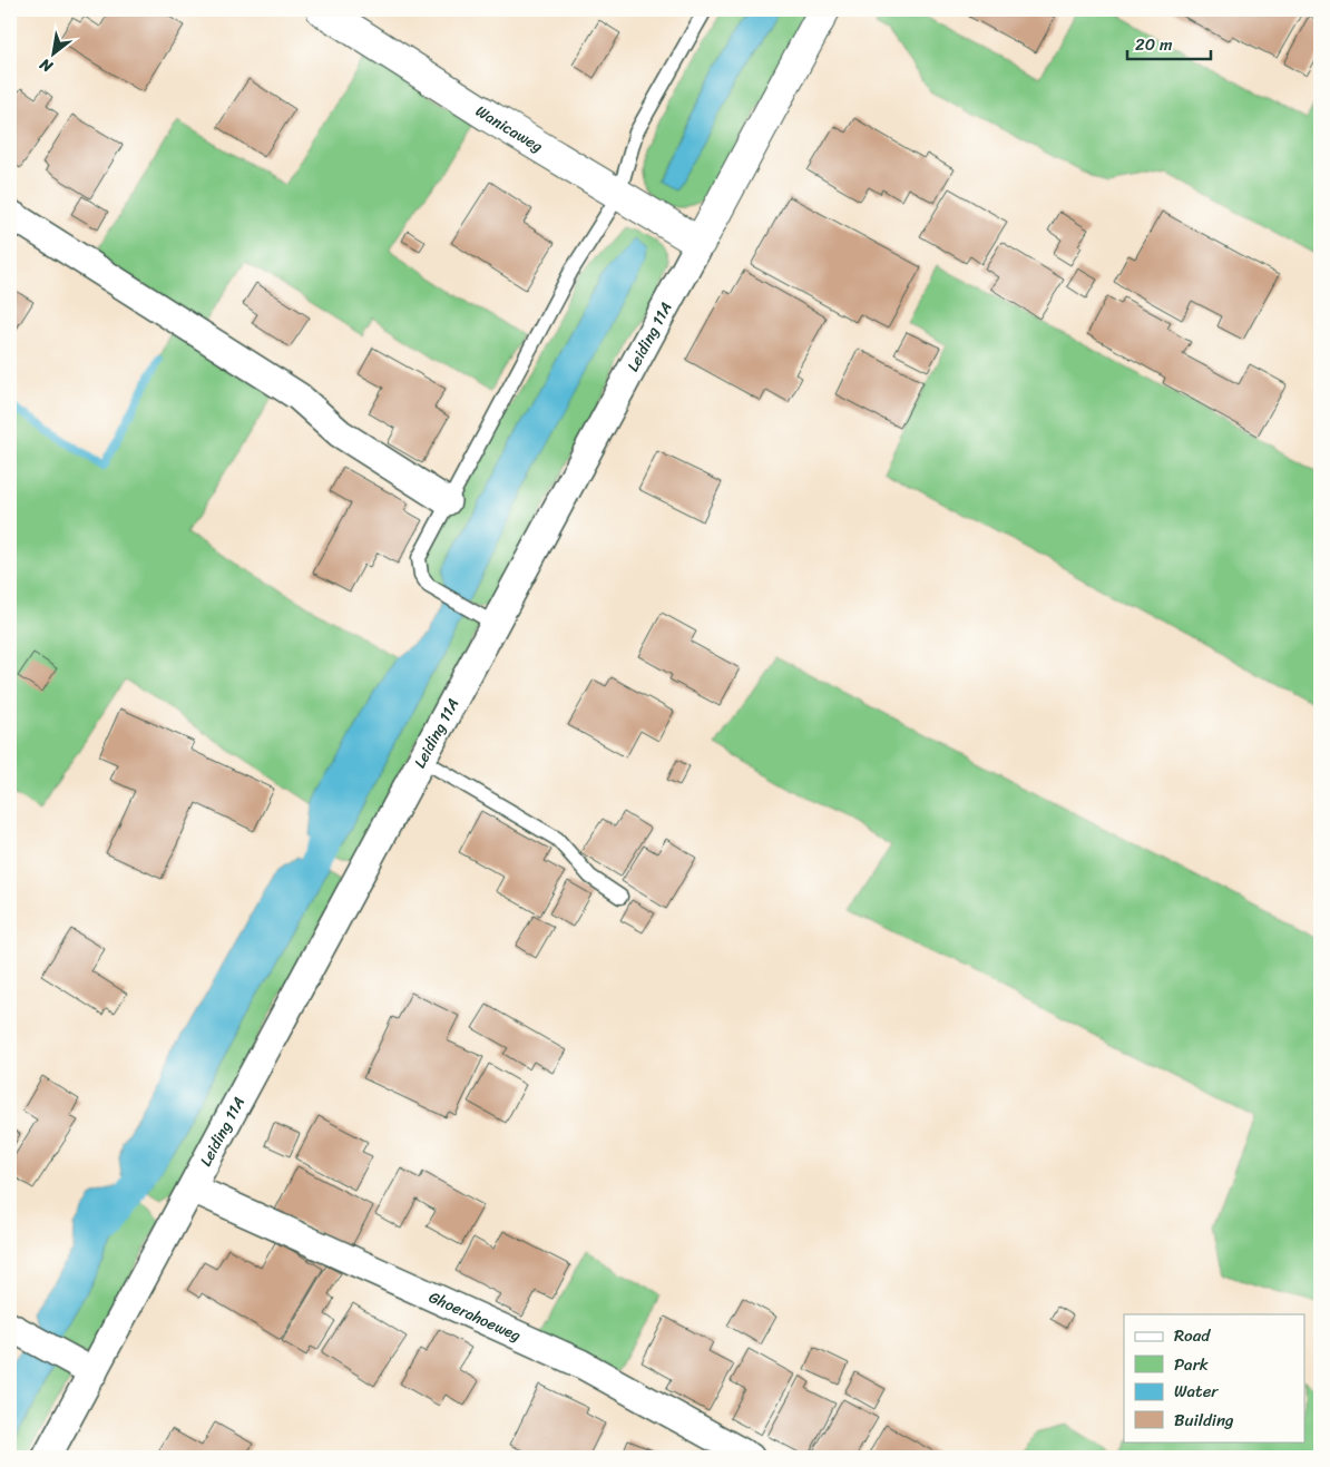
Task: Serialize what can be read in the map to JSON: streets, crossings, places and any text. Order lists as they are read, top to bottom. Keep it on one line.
{"streets":{"street":["Wanicaweg","Leiding 11A","Ghoerahoeweg"]},"crossings":[["Wanicaweg","Leiding 11A"],["Leiding 11A","Ghoerahoeweg"]],"legend":["Road","Park","Water","Building"],"scale_bar":"20 m","north":"bottom left"}
